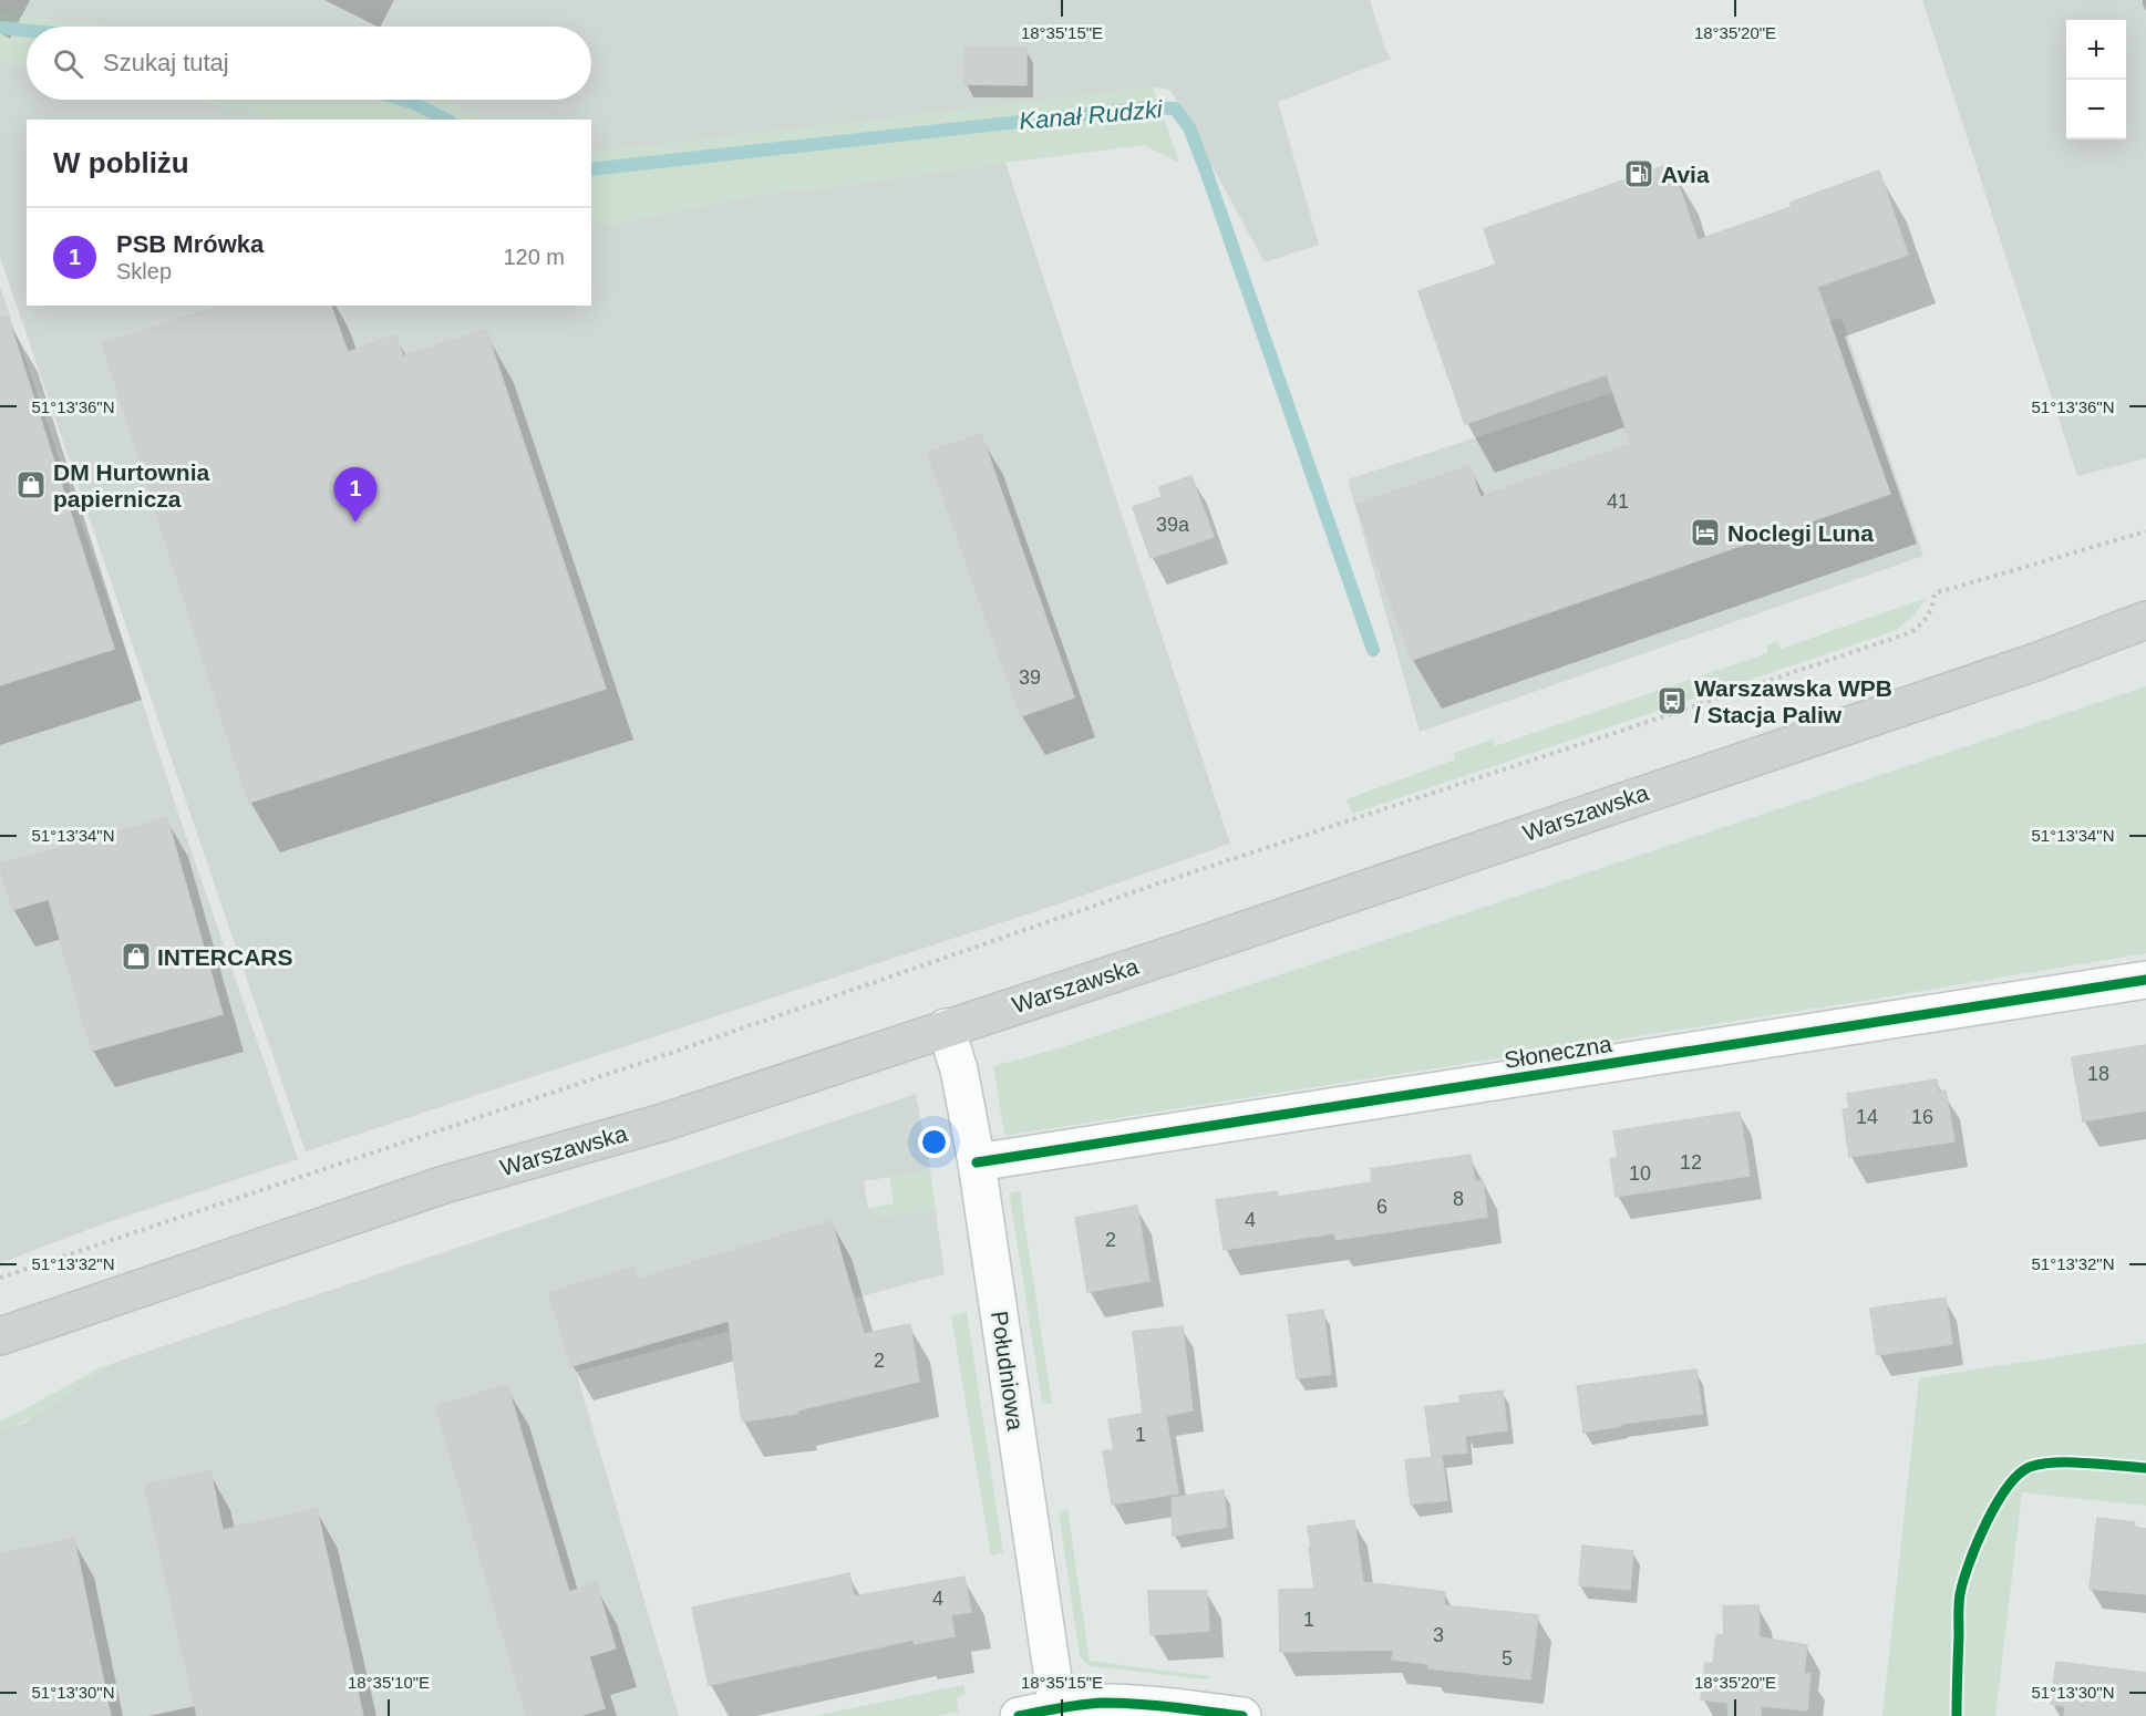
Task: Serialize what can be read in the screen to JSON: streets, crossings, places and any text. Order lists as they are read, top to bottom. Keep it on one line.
{"streets":{"main road":["Warszawska"],"street":["Słoneczna","Południowa"]},"crossings":[["Warszawska","Południowa"],["Słoneczna","Południowa"]],"water":["Kanał Rudzki"],"places":{"fuel station":["Avia"],"shop":["DM Hurtownia papiernicza","INTERCARS"],"hotel":["Noclegi Luna"],"bus stop":["Warszawska WPB / Stacja Paliw"]},"house_numbers":["41","39a","39","18","14","16","12","10","8","6","4","2","2","1","4","1","3","5"],"page":{"map_buttons":["+","−"],"search":"Szukaj tutaj","heading":"W pobliżu","list":[{"mark":"1","name":"PSB Mrówka","note":"Sklep","value":"120 m"}],"pins":"1"},"coordinates":["18°35'15\"E","18°35'20\"E","51°13'36\"N","51°13'34\"N","51°13'32\"N","18°35'10\"E","51°13'30\"N"]}
